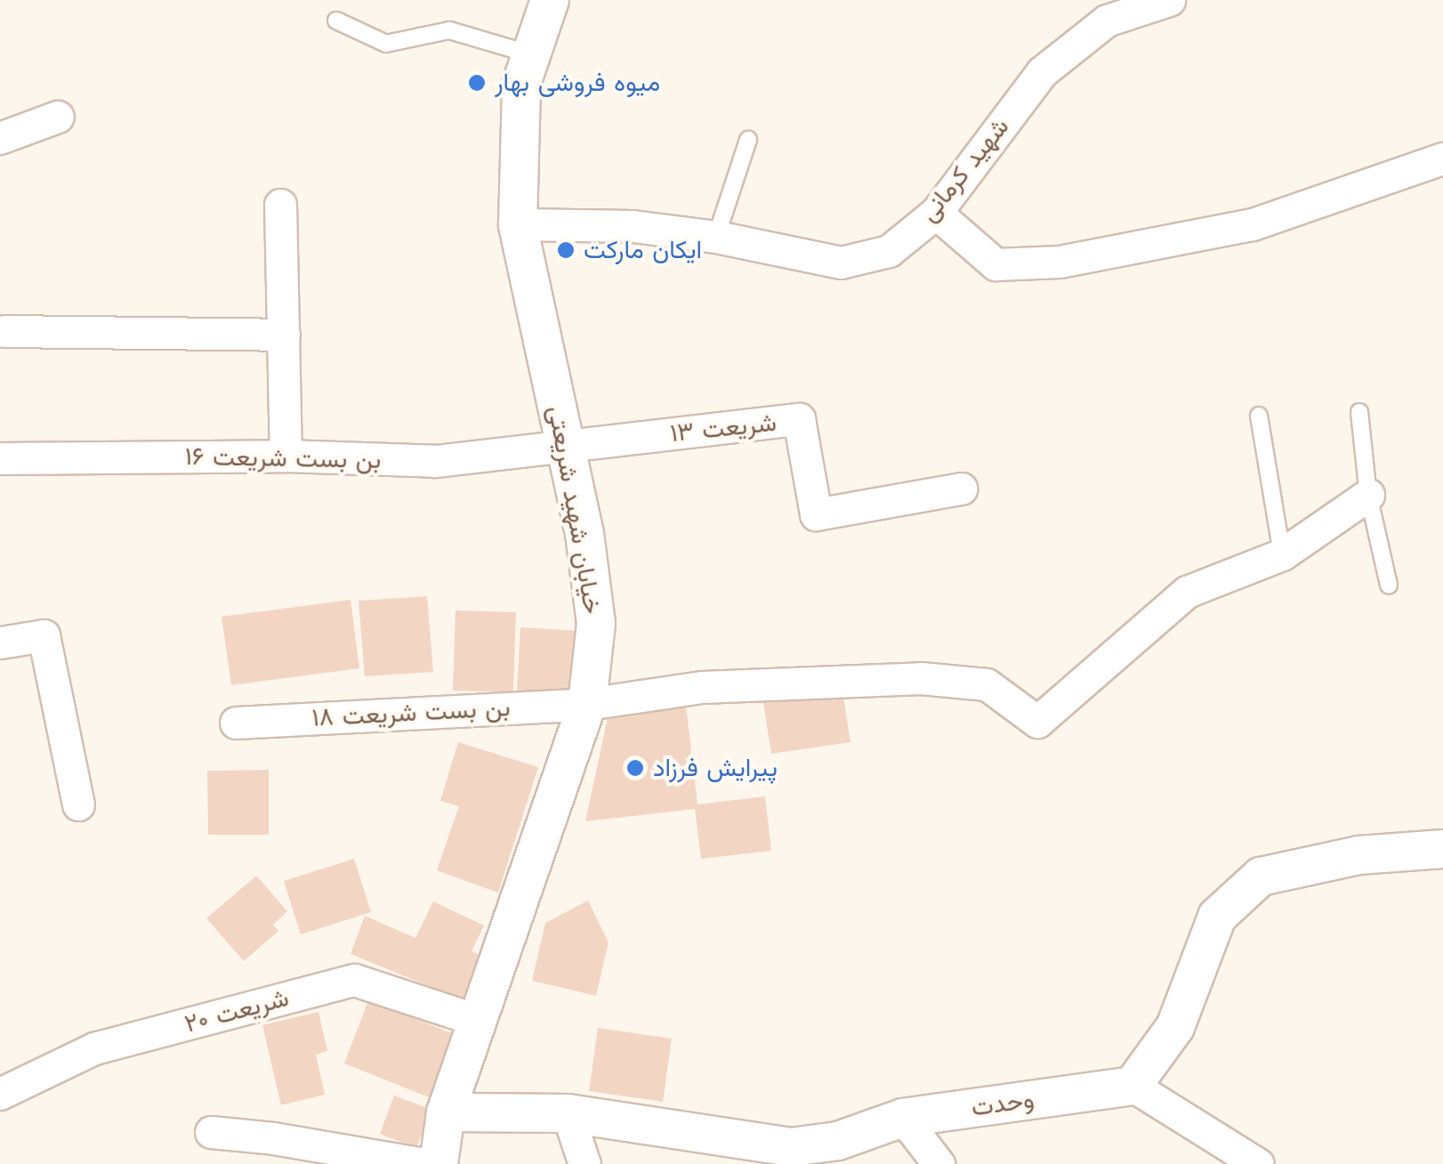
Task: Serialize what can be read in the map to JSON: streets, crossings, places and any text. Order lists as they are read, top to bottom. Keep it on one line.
{"streets":{"street":["شهید کرمانی","شریعت ۱۳","بن بست شریعت ۱۶","خیابان شهید شریعتی","بن بست شریعت ۱۸","شریعت ۲۰","وحدت"]},"crossings":[["شهید کرمانی","خیابان شهید شریعتی"],["شریعت ۱۳","بن بست شریعت ۱۶"],["شریعت ۱۳","خیابان شهید شریعتی"],["بن بست شریعت ۱۶","خیابان شهید شریعتی"],["خیابان شهید شریعتی","بن بست شریعت ۱۸"],["خیابان شهید شریعتی","شریعت ۲۰"],["خیابان شهید شریعتی","وحدت"]],"places":["میوه فروشی بهار","ایکان مارکت","پیرایش فرزاد"]}
